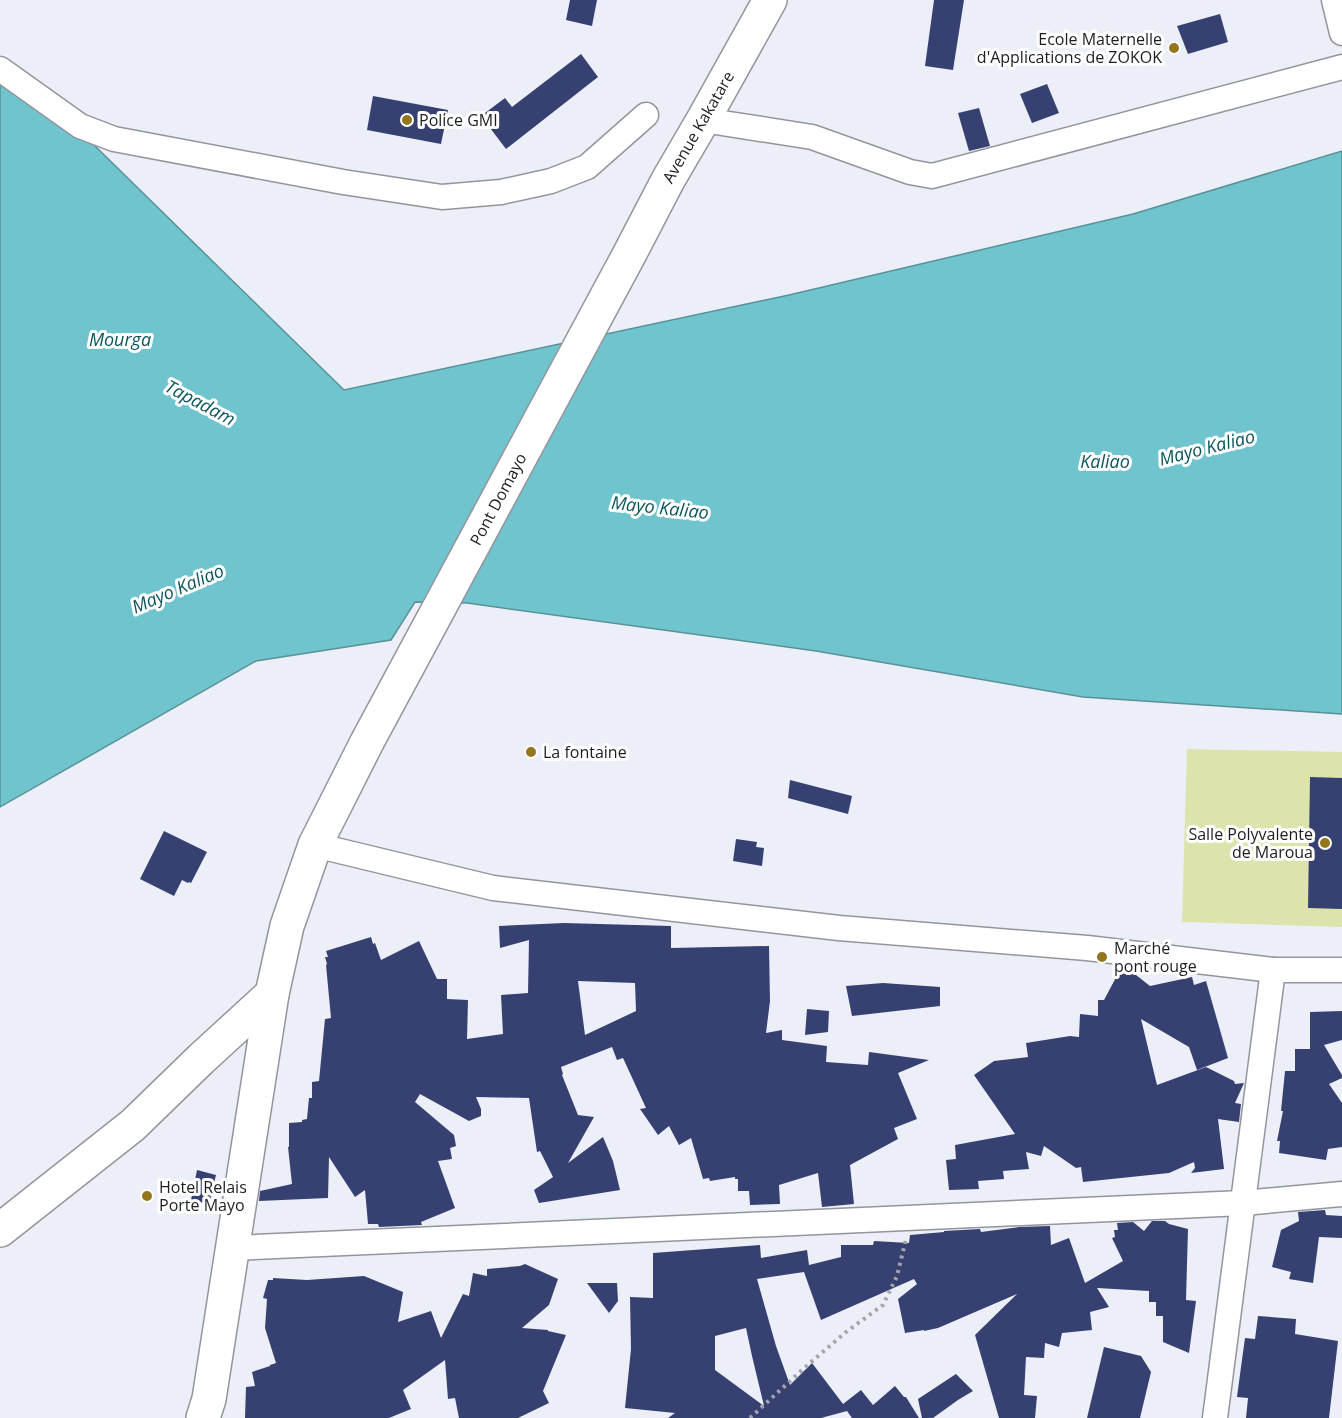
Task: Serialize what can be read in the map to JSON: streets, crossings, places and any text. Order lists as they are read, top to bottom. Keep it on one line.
{"streets":{"main road":["Avenue Kakatare","Pont Domayo"]},"crossings":[["Avenue Kakatare","Pont Domayo"]],"water":["Mourga","Tapadam","Mayo Kaliao","Kaliao"],"places":["Ecole Maternelle d'Applications de ZOKOK","Police GMI","La fontaine","Salle Polyvalente de Maroua","Marché pont rouge","Hotel Relais Porte Mayo"]}
